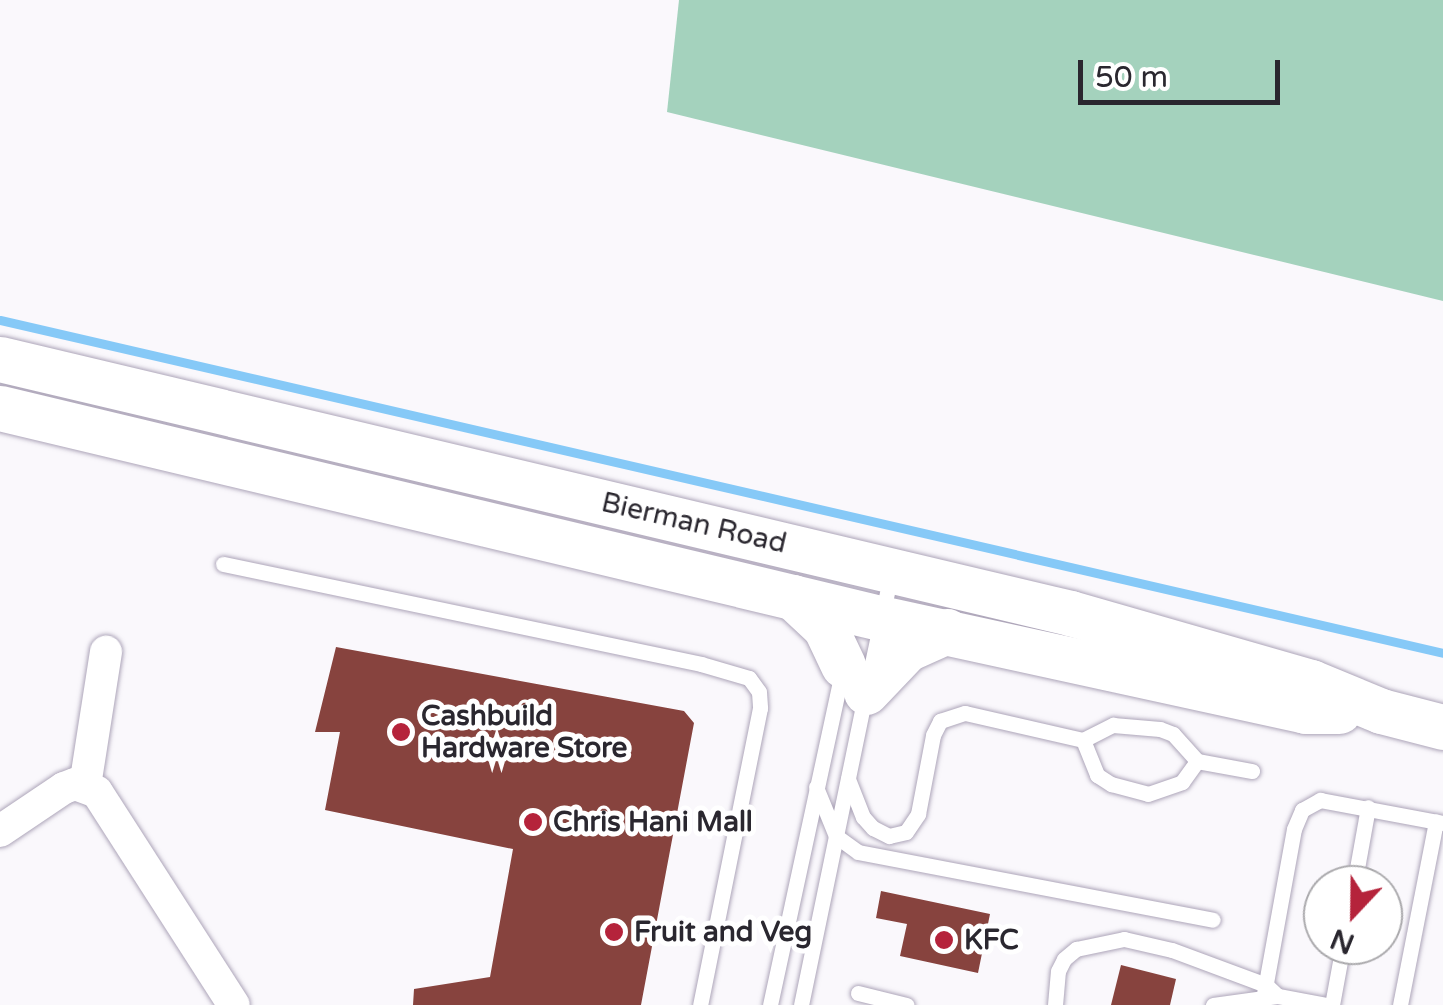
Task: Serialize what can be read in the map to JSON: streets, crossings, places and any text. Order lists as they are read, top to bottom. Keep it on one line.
{"streets":{"main road":["Bierman Road"]},"places":["Cashbuild Hardware Store","Chris Hani Mall","Fruit and Veg","KFC"],"scale_bar":"50 m","north":"bottom"}
